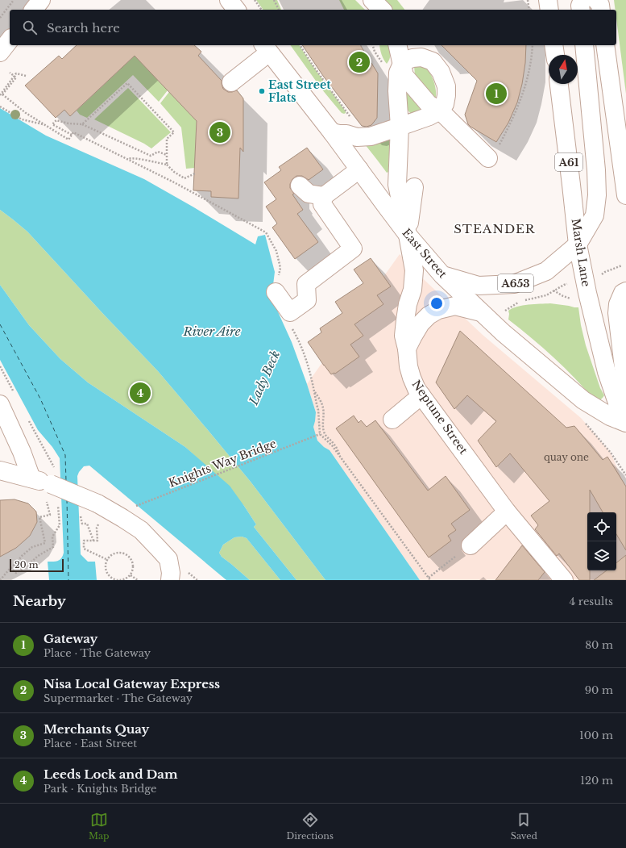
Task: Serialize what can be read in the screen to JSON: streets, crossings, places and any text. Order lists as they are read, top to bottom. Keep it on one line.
{"streets":{"main road":["A61","Marsh Lane","East Street","A653","Neptune Street"],"path":["Knights Way Bridge"]},"crossings":[["Marsh Lane","East Street"],["Marsh Lane","A653"],["East Street","A653"],["East Street","Neptune Street"]],"districts":["STEANDER"],"water":["River Aire","Lady Beck"],"places":["East Street Flats"],"house_numbers":["quay one"],"scale_bar":"20 m","north":"top","page":{"search":"Search here","pins":["2","1","3","4"],"scale":"20 m","heading":["Nearby","4 results"],"list":[{"mark":"1","name":"Gateway","note":"Place · The Gateway","value":"80 m"},{"mark":"2","name":"Nisa Local Gateway Express","note":"Supermarket · The Gateway","value":"90 m"},{"mark":"3","name":"Merchants Quay","note":"Place · East Street","value":"100 m"},{"mark":"4","name":"Leeds Lock and Dam","note":"Park · Knights Bridge","value":"120 m"}],"nav":["Map","Directions","Saved"]}}
